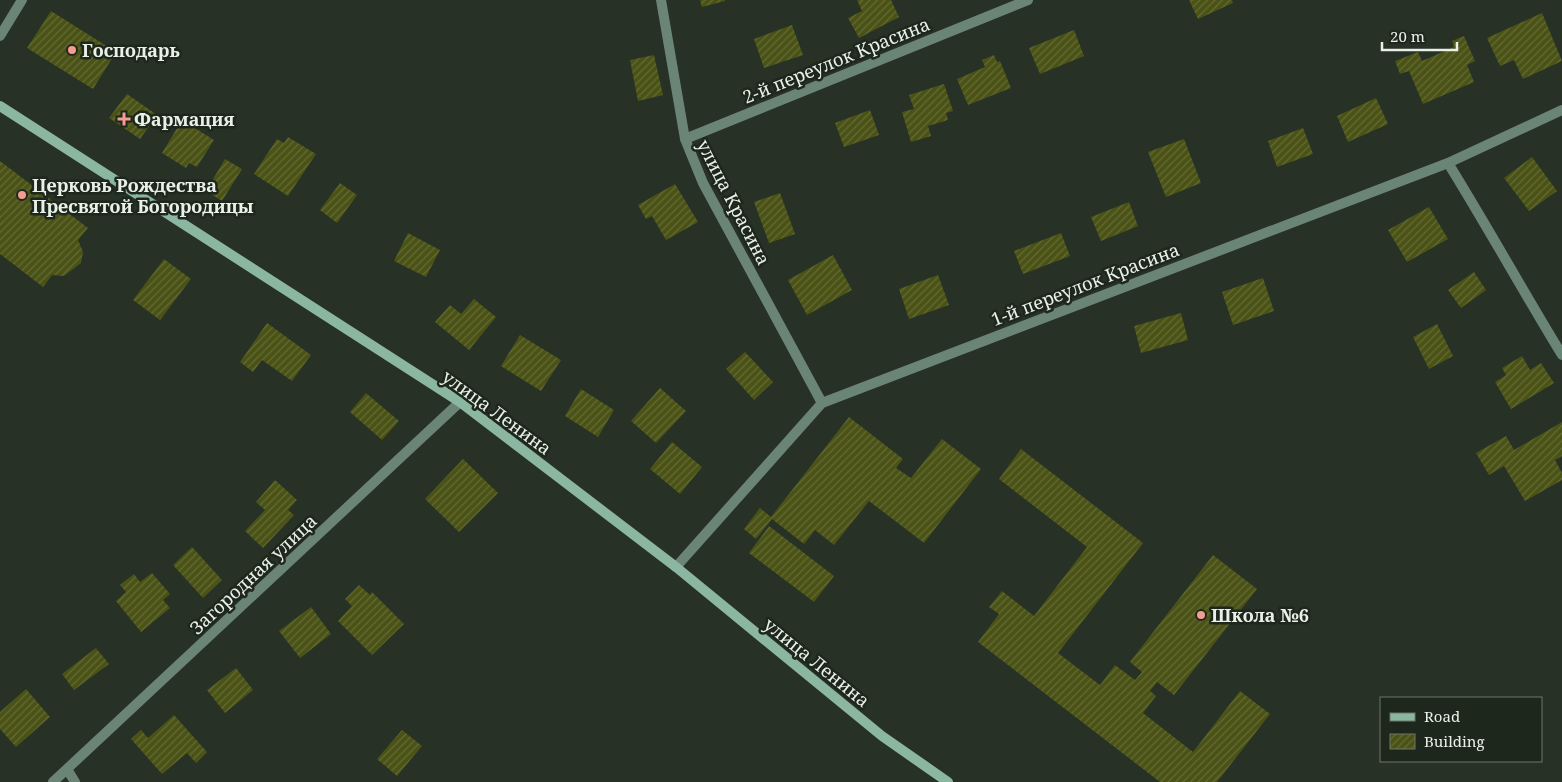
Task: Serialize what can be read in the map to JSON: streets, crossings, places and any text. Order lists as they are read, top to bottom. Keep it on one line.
{"streets":{"main road":["улица Ленина"],"street":["2-й переулок Красина","улица Красина","1-й переулок Красина","Загородная улица"]},"crossings":[["2-й переулок Красина","улица Красина"],["улица Красина","1-й переулок Красина"],["1-й переулок Красина","улица Ленина"],["улица Ленина","Загородная улица"]],"places":{"other":["Господарь","Церковь Рождества Пресвятой Богородицы","Школа №6"],"health":["Фармация"]},"legend":["Road","Building"],"scale_bar":"20 m"}
